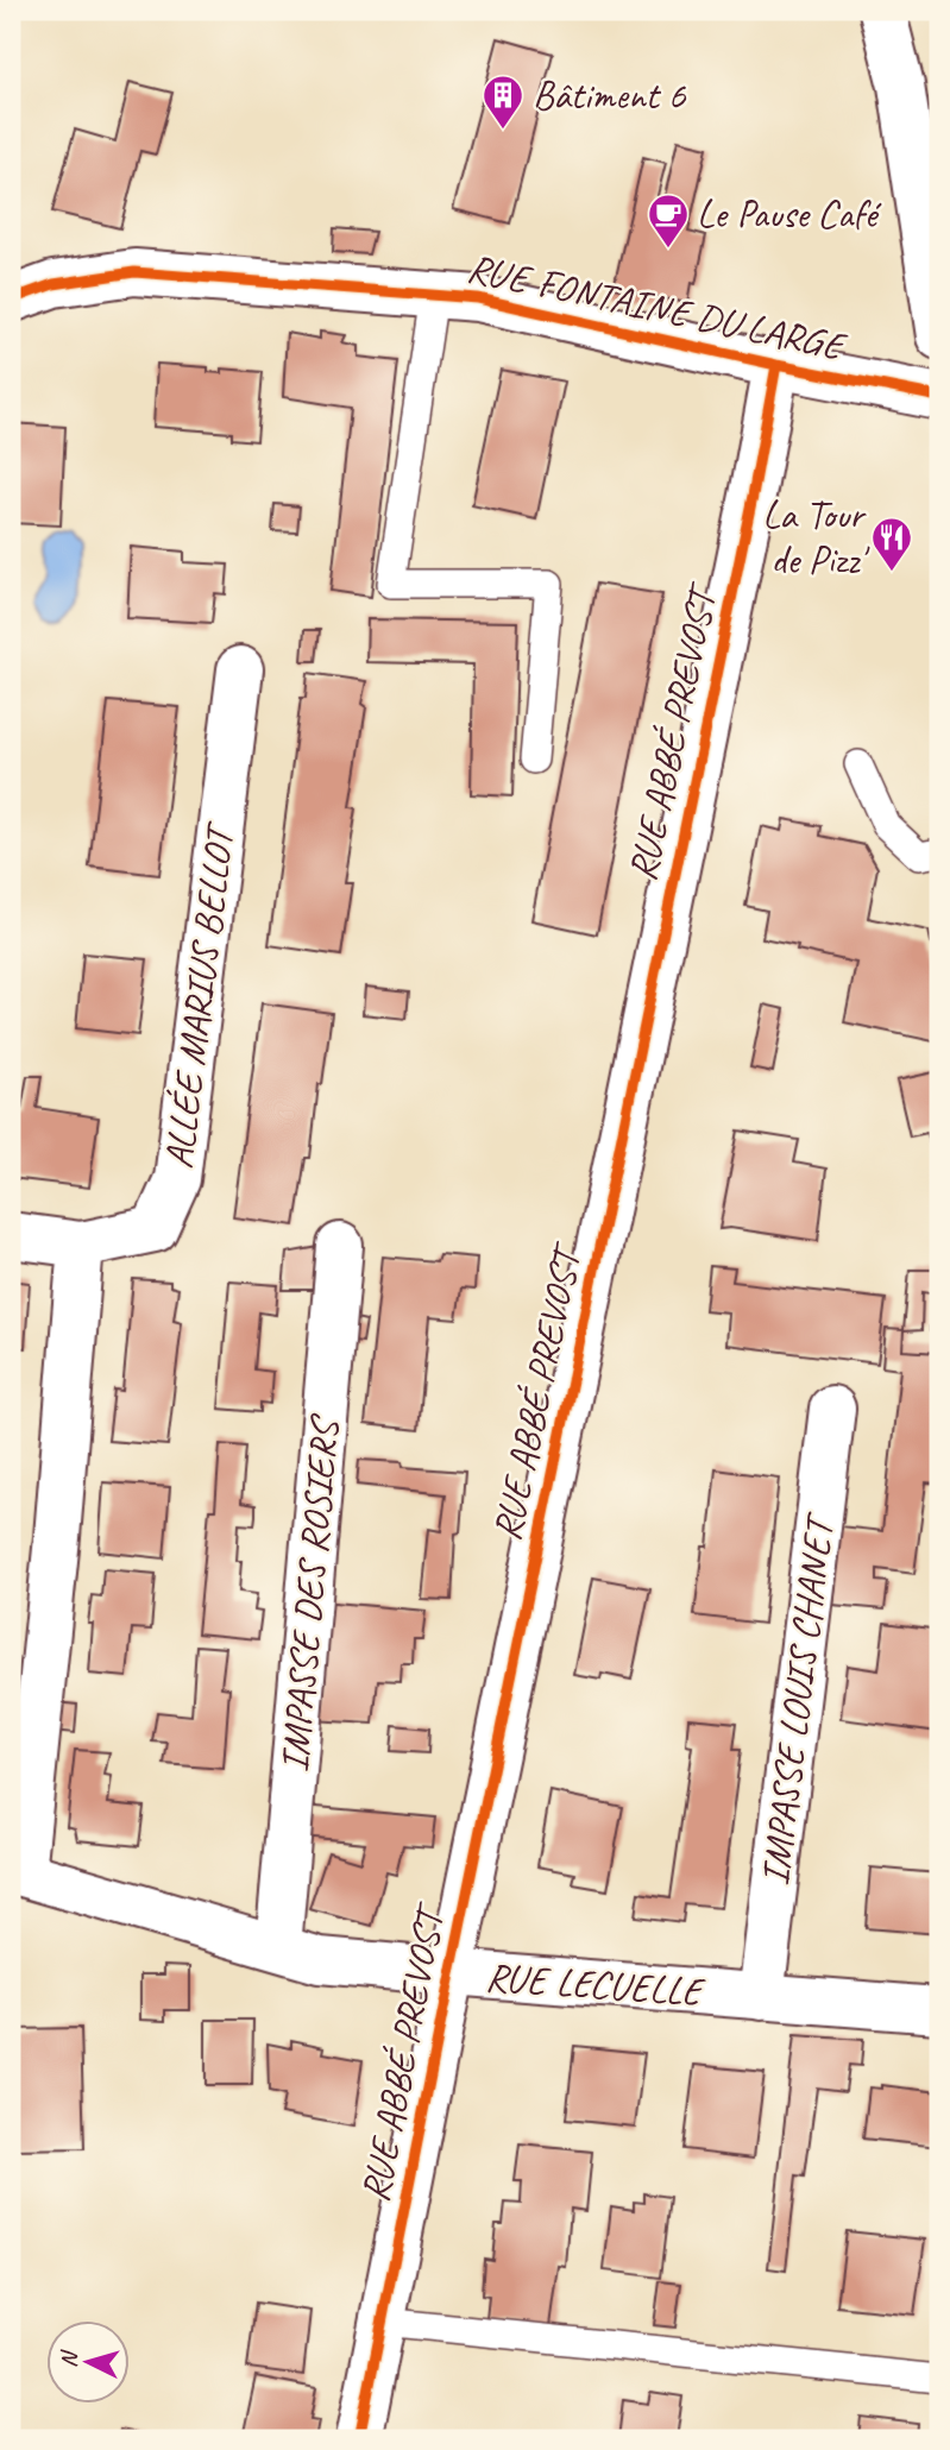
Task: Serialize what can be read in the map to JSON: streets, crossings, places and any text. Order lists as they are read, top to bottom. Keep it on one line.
{"streets":{"street":["RUE FONTAINE DU LARGE","RUE ABBÉ PREVOST","ALLÉE MARIUS BELLOT","IMPASSE DES ROSIERS","IMPASSE LOUIS CHANET","RUE LECUELLE"]},"crossings":[["RUE FONTAINE DU LARGE","RUE ABBÉ PREVOST"],["RUE ABBÉ PREVOST","RUE LECUELLE"],["IMPASSE DES ROSIERS","RUE LECUELLE"],["IMPASSE LOUIS CHANET","RUE LECUELLE"]],"places":{"building":["Bâtiment 6"],"cafe":["Le Pause Café"],"restaurant":["La Tour de Pizz'"]},"north":"left"}
